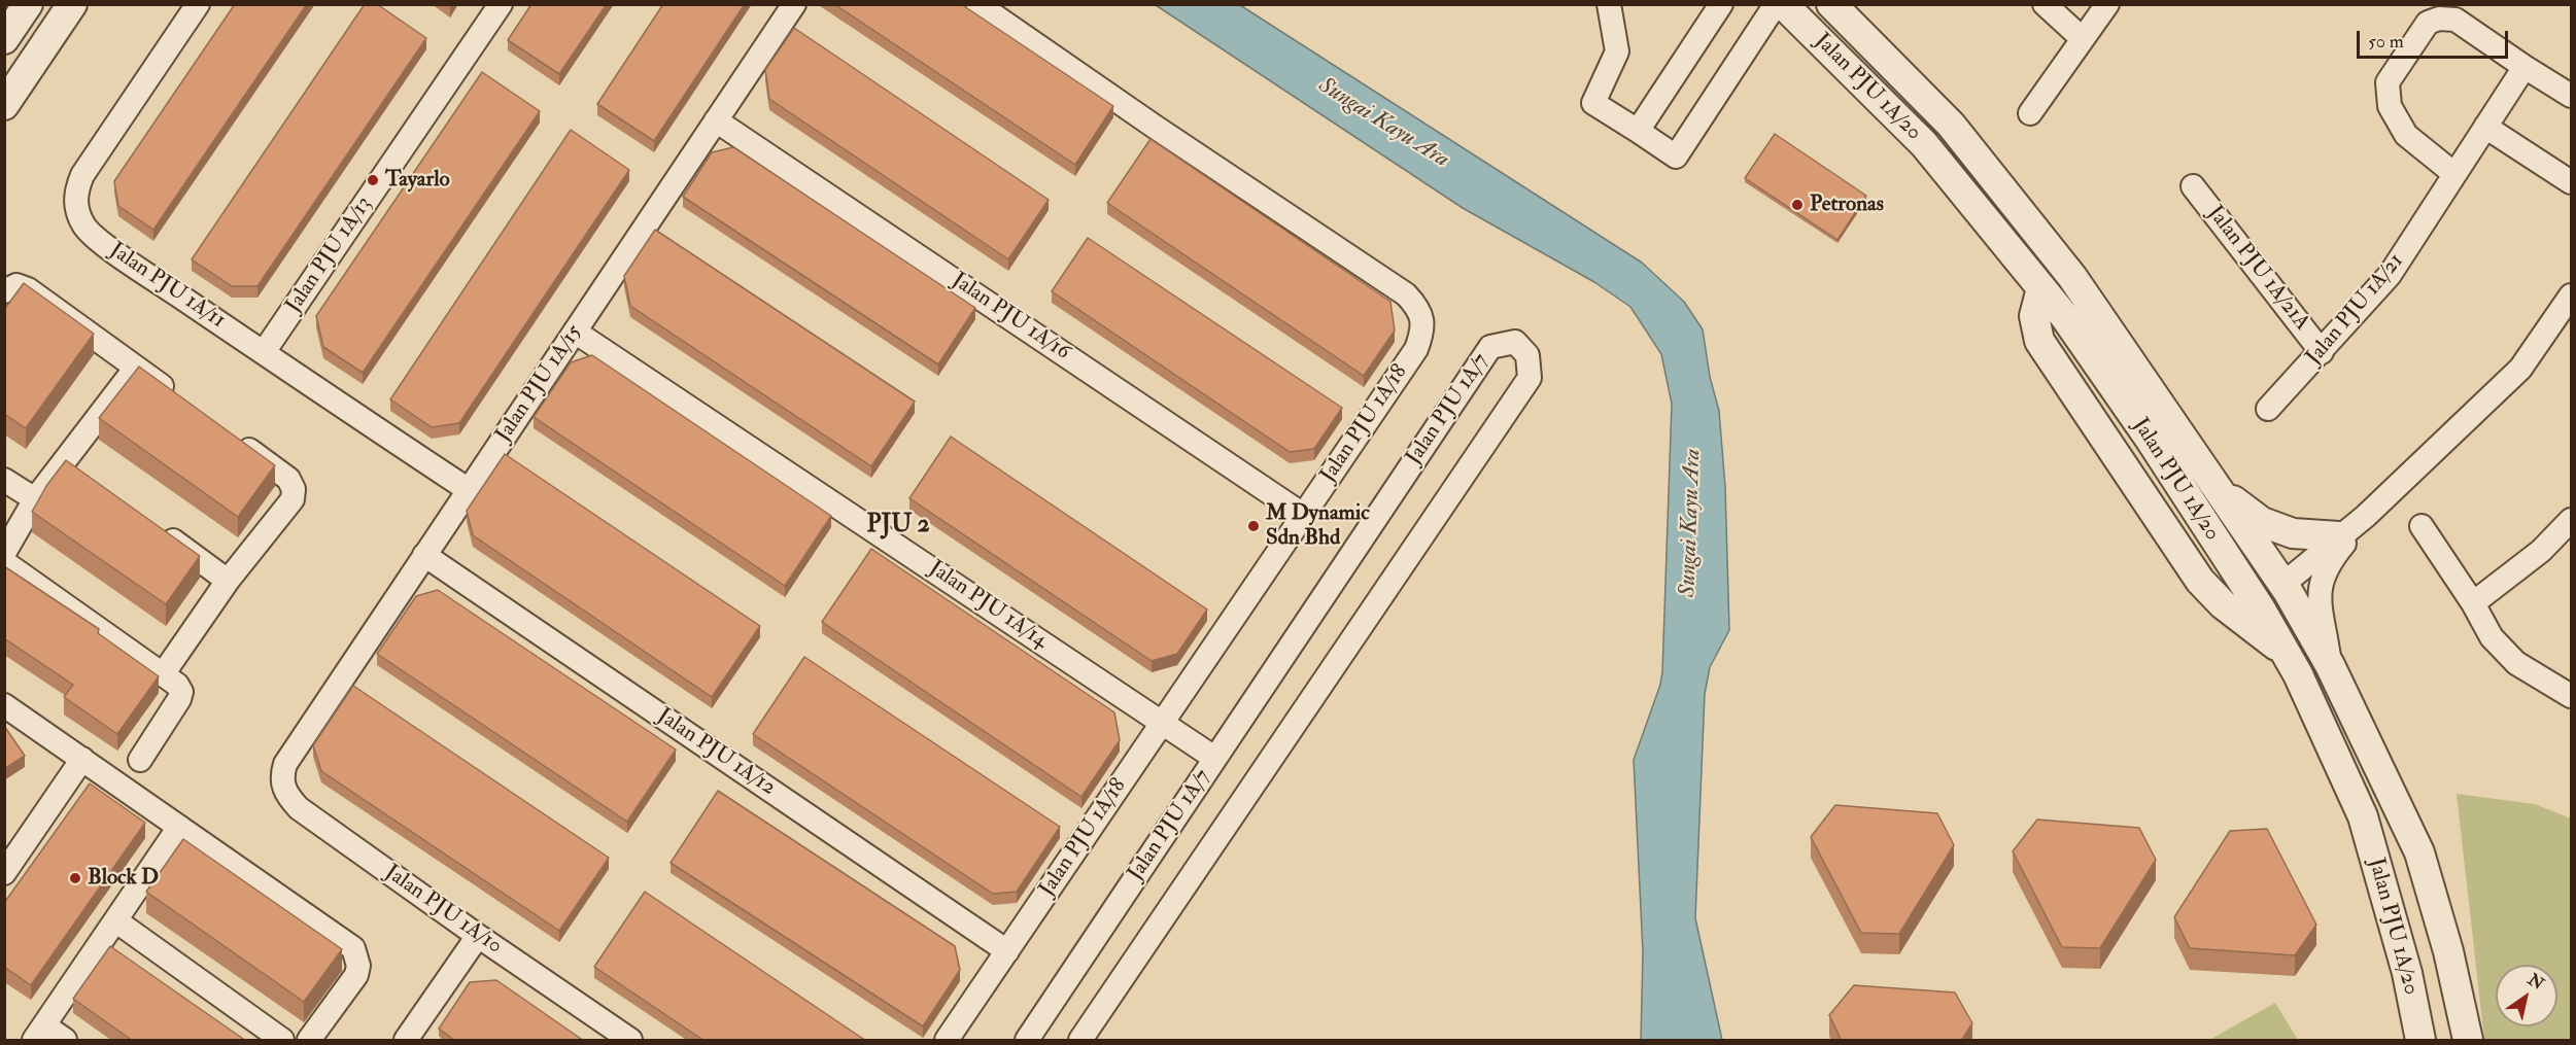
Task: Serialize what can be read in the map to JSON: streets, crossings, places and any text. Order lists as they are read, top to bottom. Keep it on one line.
{"streets":{"street":["Jalan PJU 1A/20","Jalan PJU 1A/13","Jalan PJU 1A/21A","Jalan PJU 1A/11","Jalan PJU 1A/21","Jalan PJU 1A/16","Jalan PJU 1A/15","Jalan PJU 1A/7","Jalan PJU 1A/18","Jalan PJU 1A/14","Jalan PJU 1A/12","Jalan PJU 1A/10"]},"crossings":[["Jalan PJU 1A/13","Jalan PJU 1A/11"],["Jalan PJU 1A/21A","Jalan PJU 1A/21"],["Jalan PJU 1A/11","Jalan PJU 1A/15"],["Jalan PJU 1A/16","Jalan PJU 1A/15"],["Jalan PJU 1A/16","Jalan PJU 1A/18"],["Jalan PJU 1A/15","Jalan PJU 1A/14"],["Jalan PJU 1A/15","Jalan PJU 1A/12"],["Jalan PJU 1A/15","Jalan PJU 1A/10"],["Jalan PJU 1A/7","Jalan PJU 1A/14"],["Jalan PJU 1A/18","Jalan PJU 1A/14"],["Jalan PJU 1A/18","Jalan PJU 1A/12"]],"districts":["PJU 2"],"water":["Sungai Kayu Ara"],"places":["Tayarlo","Petronas","M Dynamic Sdn Bhd","Block D"],"scale_bar":"50 m","north":"top right"}
